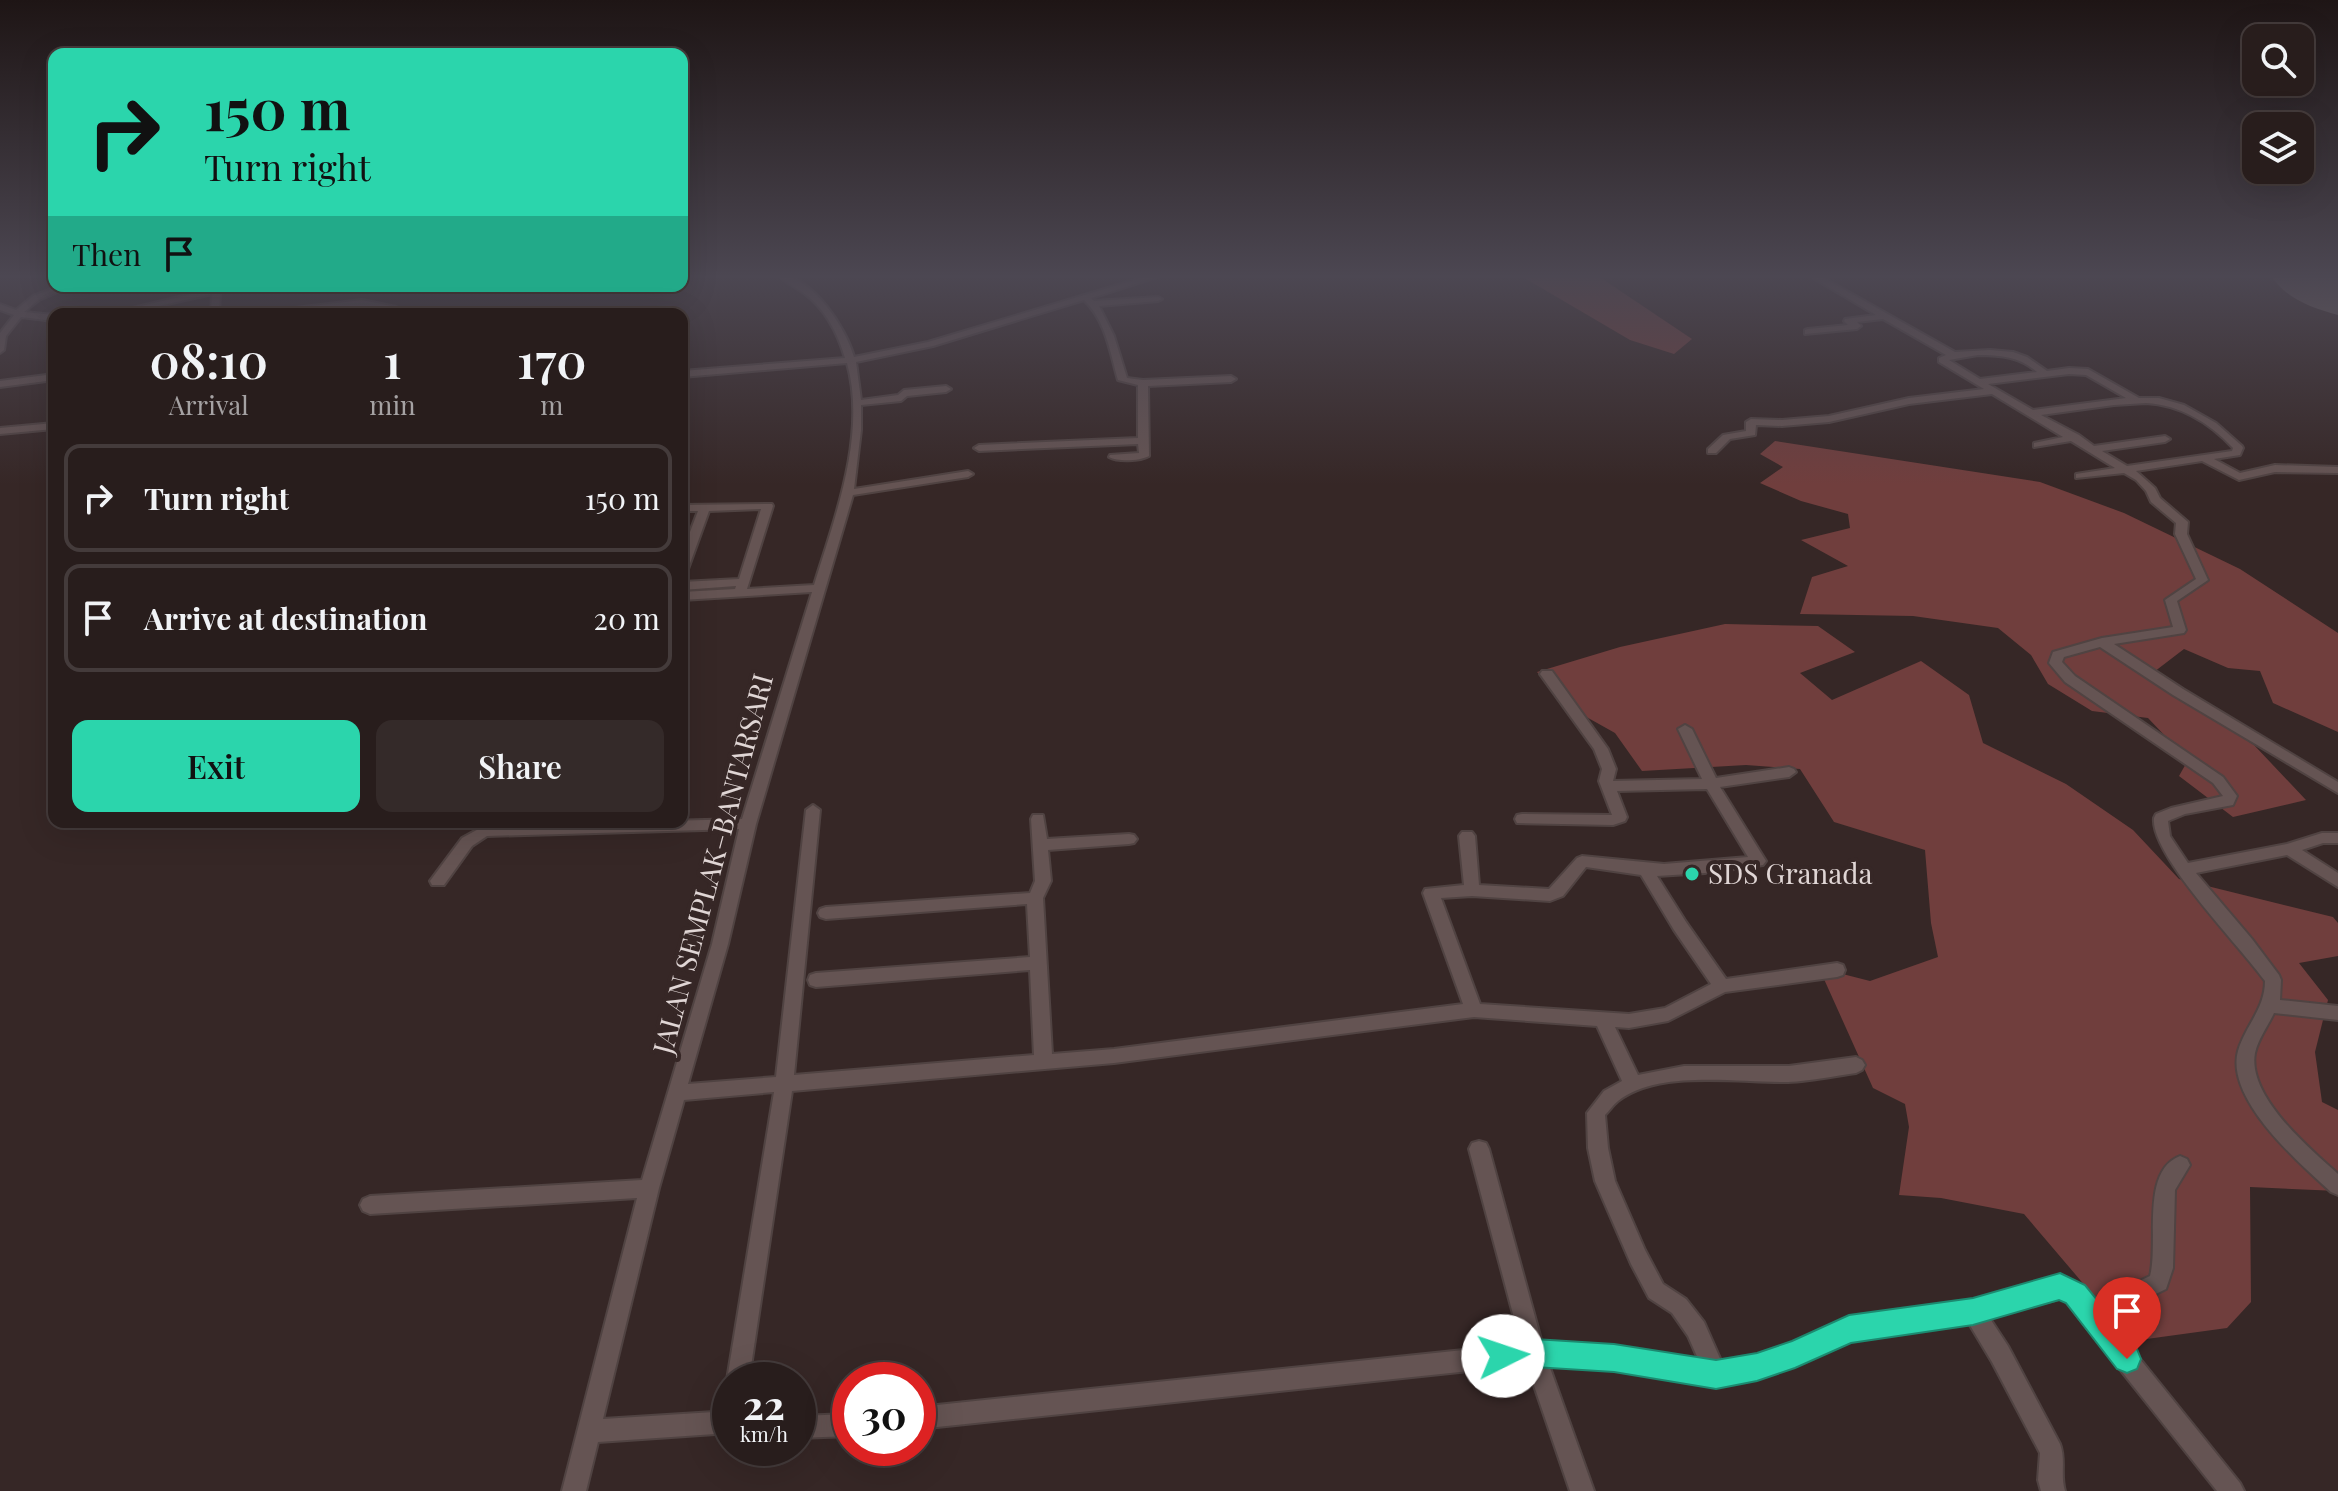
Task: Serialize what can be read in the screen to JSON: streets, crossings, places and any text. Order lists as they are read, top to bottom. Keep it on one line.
{"streets":{"street":["JALAN SEMPLAK–BANTARSARI"]},"places":["SDS Granada"],"page":{"turn":["150 m","Turn right"],"then":"Then","eta":["08:10","Arrival","1","min","170","m"],"list":[{"name":"Turn right","value":"150 m"},{"name":"Arrive at destination","value":"20 m"}],"buttons":["Exit","Share"],"speed":"22 km/h","limit":"30"}}
